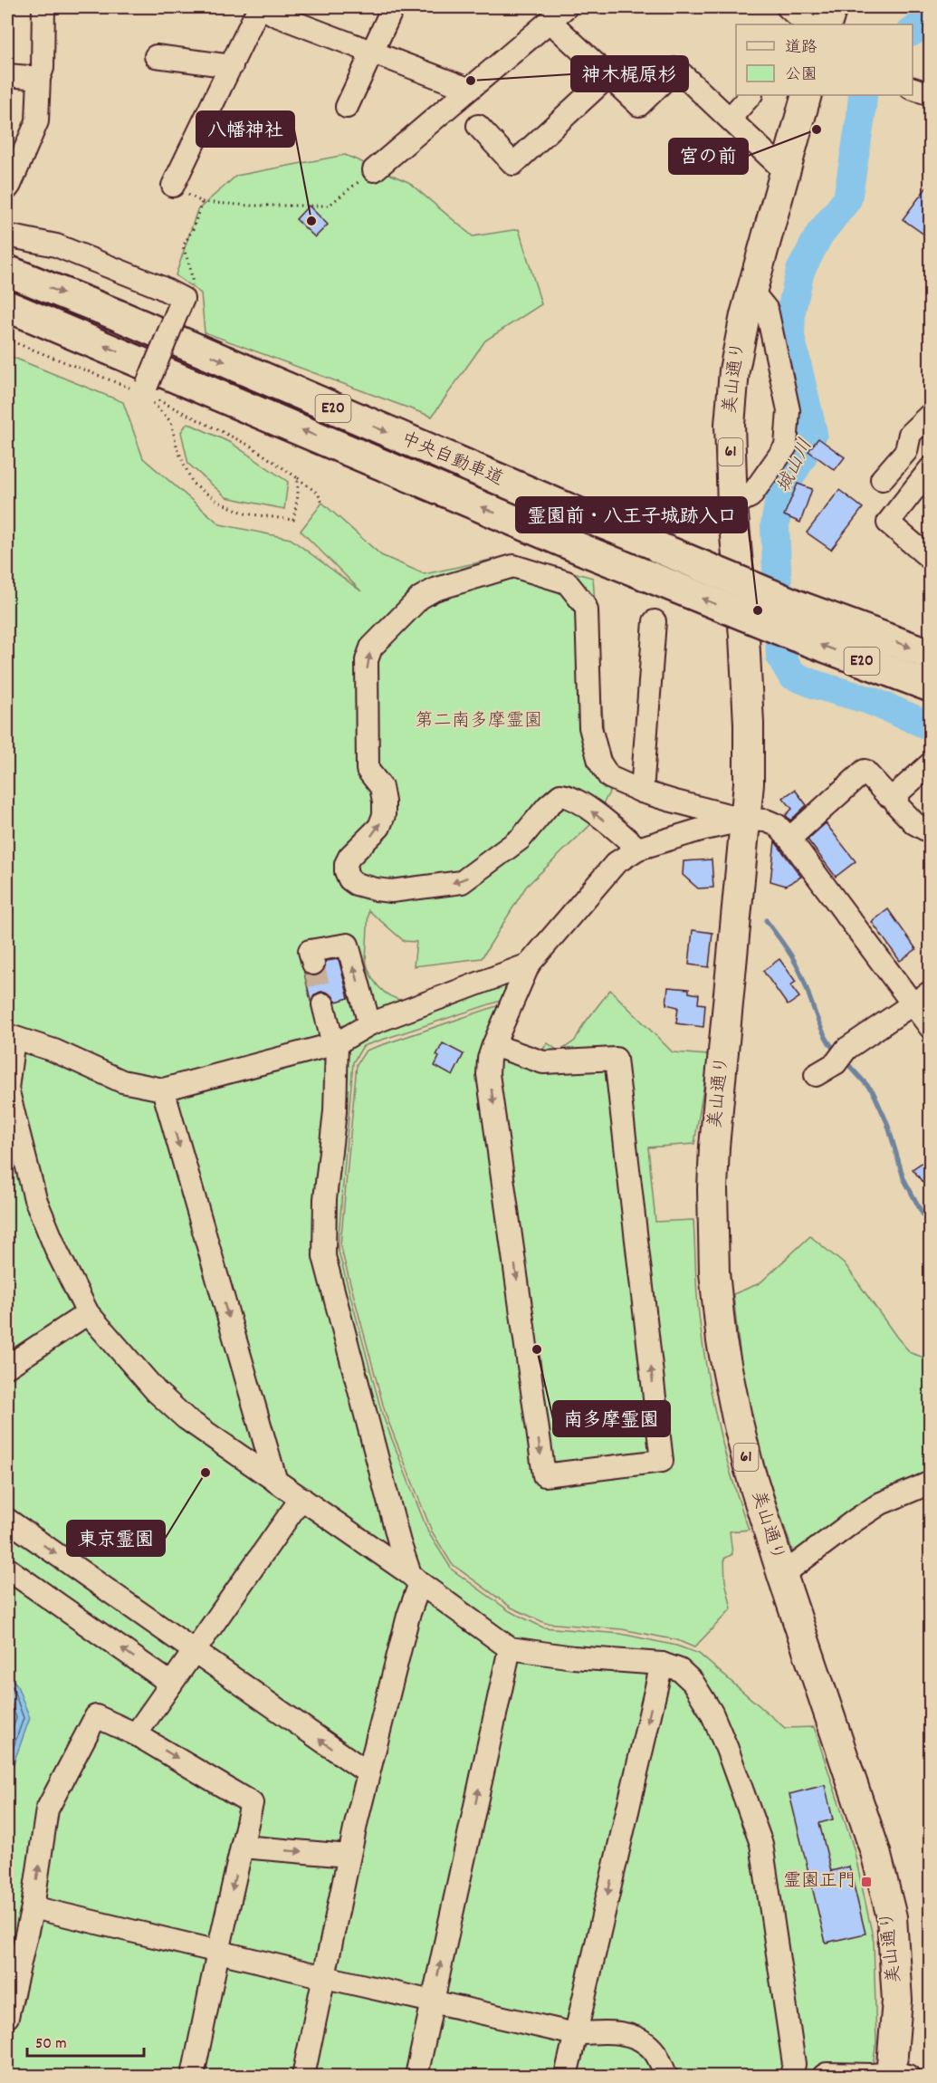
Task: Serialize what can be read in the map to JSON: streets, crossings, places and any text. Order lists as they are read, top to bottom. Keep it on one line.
{"streets":{"highway":["E20","中央自動車道"],"main road":["美山通り","61"]},"water":["城山川"],"parks":["第二南多摩霊園"],"places":{"other":["神木梶原杉","宮の前","八幡神社","霊園前・八王子城跡入口","南多摩霊園","東京霊園"],"transit":["霊園正門"]},"legend":["道路","公園"],"scale_bar":"50 m"}
